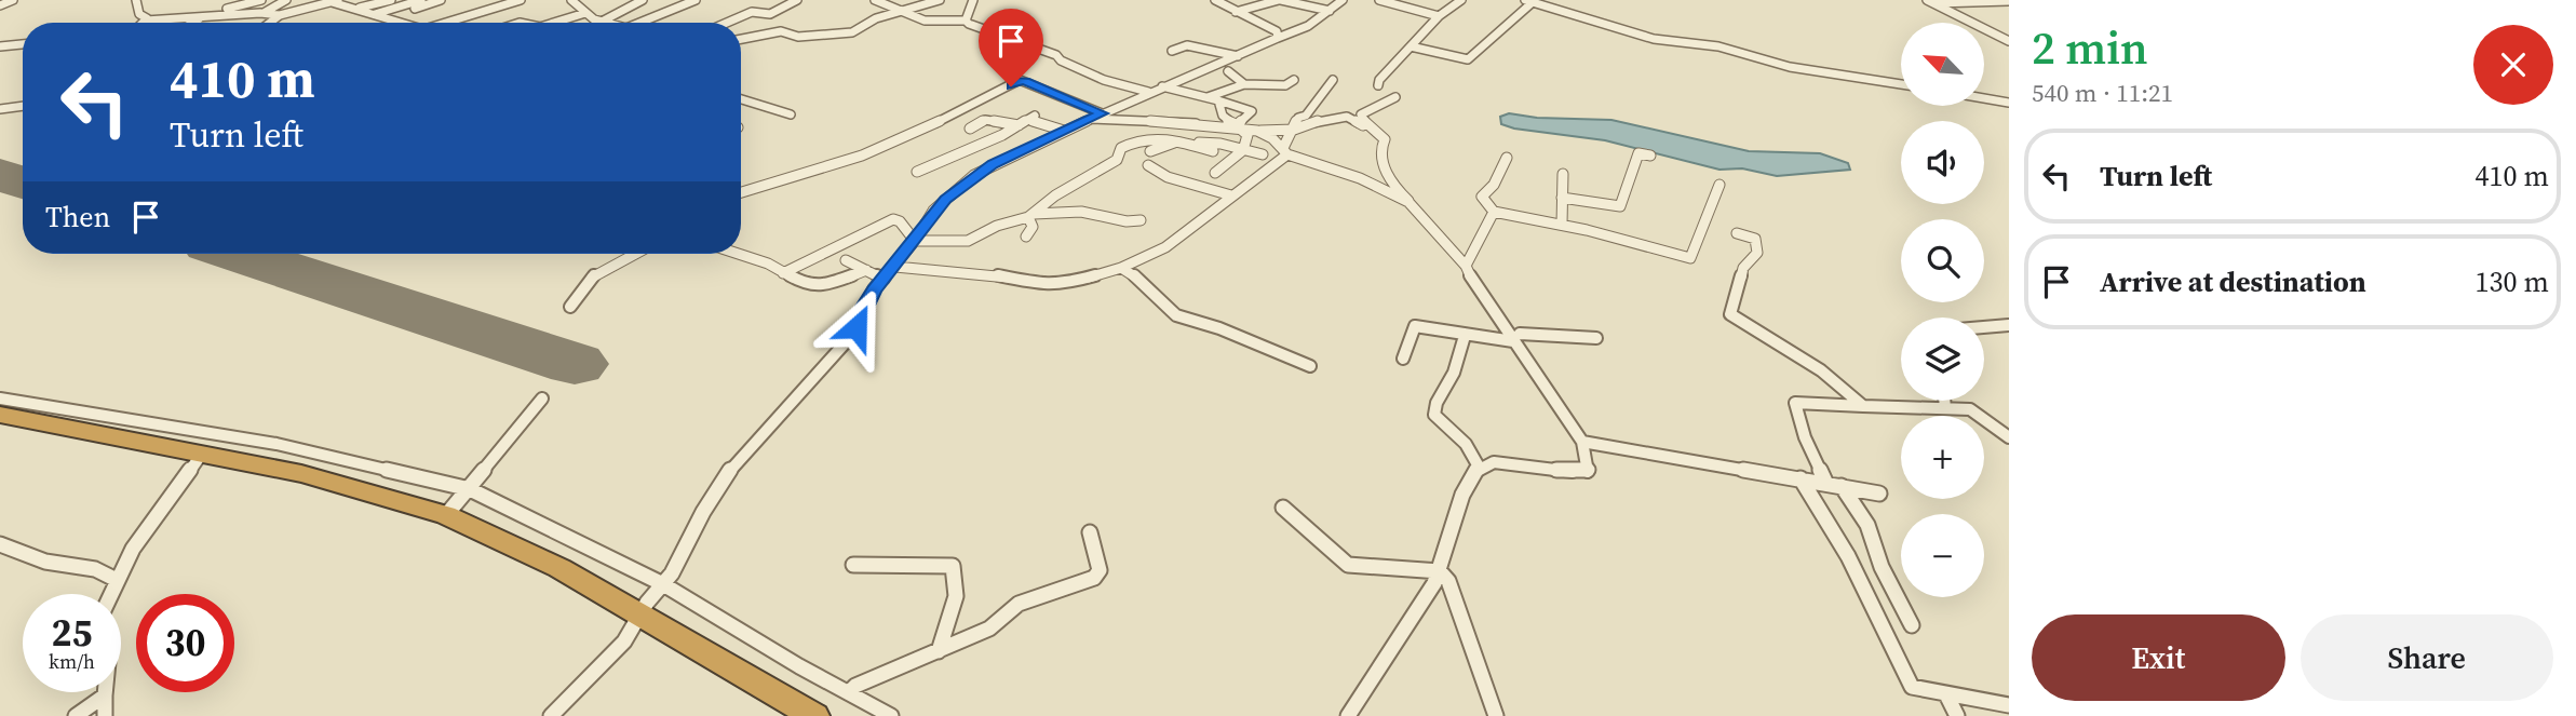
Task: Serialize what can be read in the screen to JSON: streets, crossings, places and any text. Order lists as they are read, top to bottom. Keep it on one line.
{"north":"top left","page":{"heading":["2 min","540 m · 11:21"],"map_buttons":["+","−"],"turn":["410 m","Turn left"],"list":[{"name":"Turn left","value":"410 m"},{"name":"Arrive at destination","value":"130 m"}],"then":"Then","speed":"25 km/h","limit":"30","buttons":["Exit","Share"]}}
